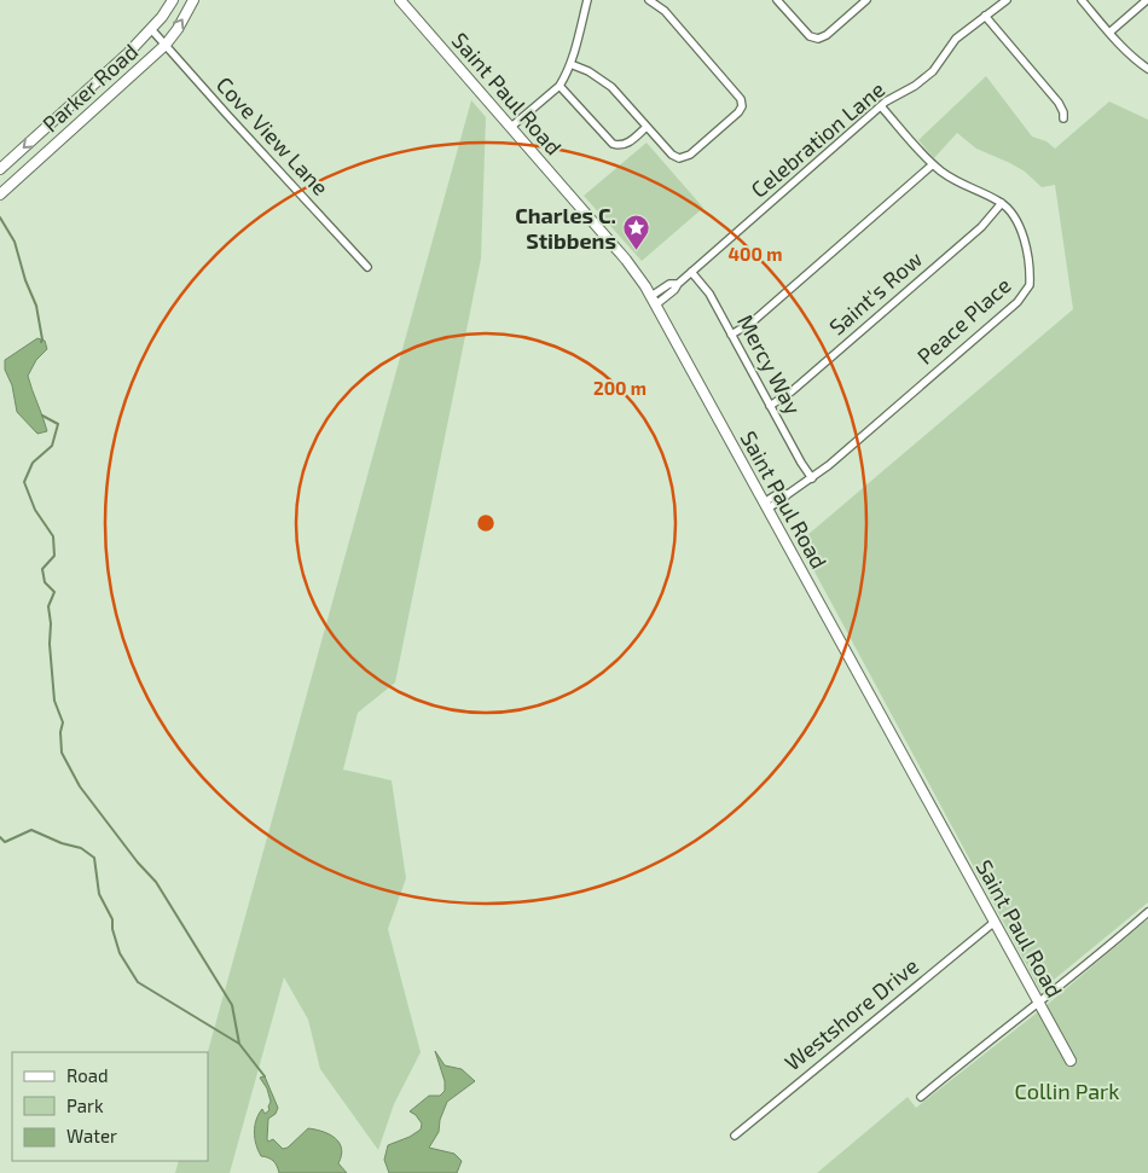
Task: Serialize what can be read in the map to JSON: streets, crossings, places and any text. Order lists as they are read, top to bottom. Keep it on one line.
{"streets":{"street":["Parker Road","Saint Paul Road","Cove View Lane","Celebration Lane","Saint's Row","Peace Place","Mercy Way","Westshore Drive"]},"crossings":[["Parker Road","Cove View Lane"],["Saint Paul Road","Celebration Lane"],["Saint Paul Road","Peace Place"],["Saint Paul Road","Westshore Drive"],["Celebration Lane","Peace Place"],["Celebration Lane","Mercy Way"],["Saint's Row","Peace Place"],["Saint's Row","Mercy Way"],["Peace Place","Mercy Way"]],"parks":["Collin Park"],"places":{"place":["Charles C. Stibbens"]},"legend":["Road","Park","Water"],"rings":["400 m","200 m"]}
